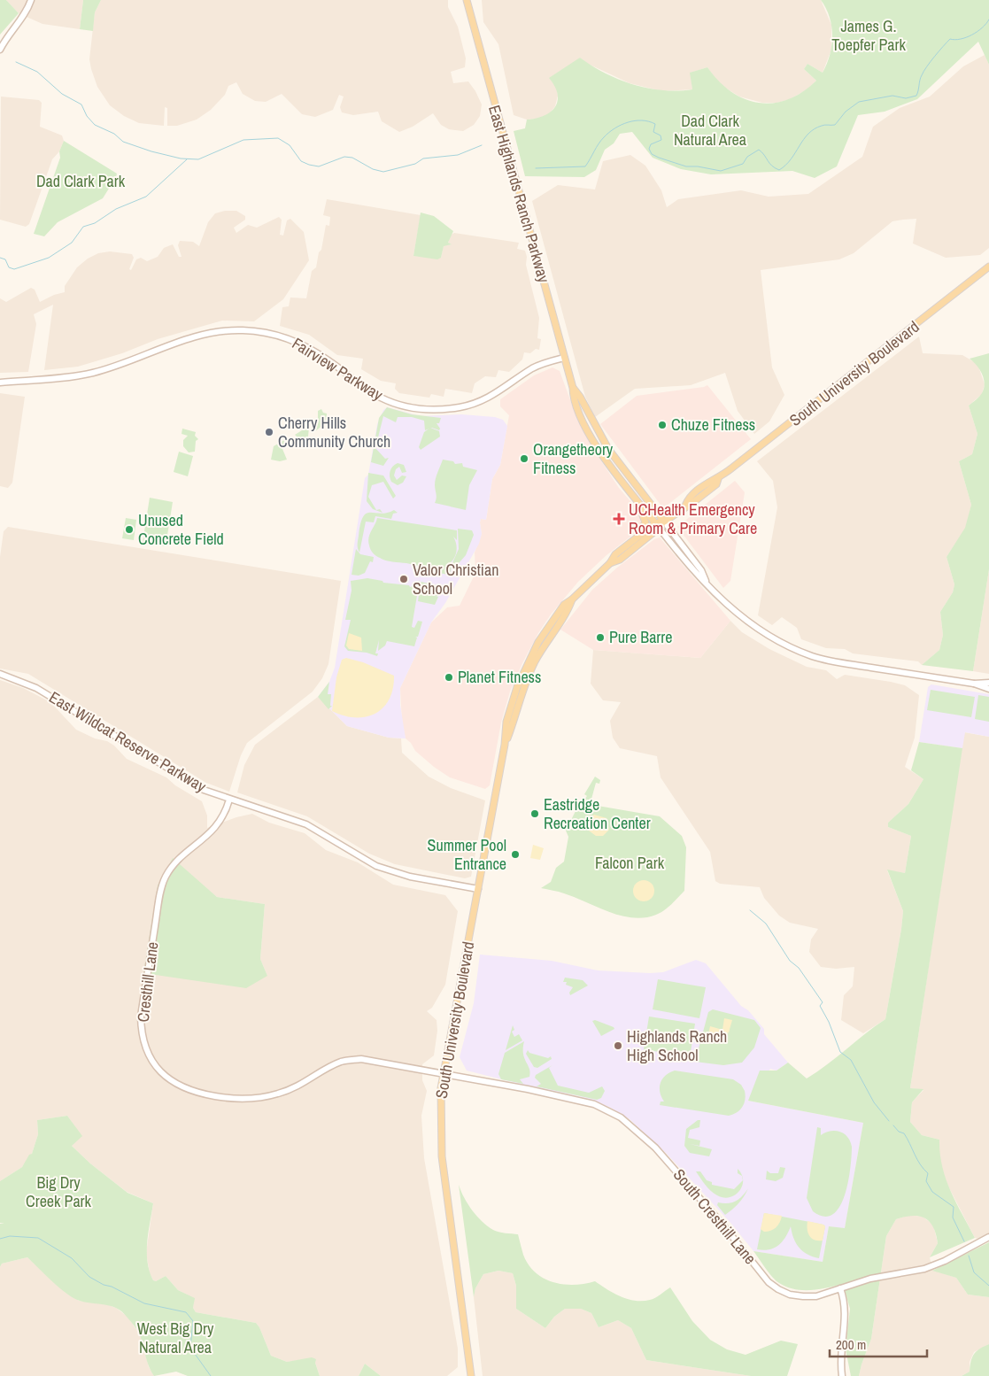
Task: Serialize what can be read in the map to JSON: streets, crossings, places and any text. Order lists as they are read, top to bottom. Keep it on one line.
{"streets":{"main road":["East Highlands Ranch Parkway","Fairview Parkway","South University Boulevard","East Wildcat Reserve Parkway","Cresthill Lane","South Cresthill Lane"]},"crossings":[["East Highlands Ranch Parkway","Fairview Parkway"],["East Highlands Ranch Parkway","South University Boulevard"],["South University Boulevard","East Wildcat Reserve Parkway"],["South University Boulevard","Cresthill Lane"],["South University Boulevard","South Cresthill Lane"],["East Wildcat Reserve Parkway","Cresthill Lane"],["Cresthill Lane","South Cresthill Lane"]],"parks":["James G. Toepfer Park","Dad Clark Natural Area","Dad Clark Park","Falcon Park","Big Dry Creek Park","West Big Dry Natural Area"],"places":{"other":["Chuze Fitness","Cherry Hills Community Church","Orangetheory Fitness","Unused Concrete Field","Valor Christian School","Pure Barre","Planet Fitness","Eastridge Recreation Center","Summer Pool Entrance","Highlands Ranch High School"],"health":["UCHealth Emergency Room & Primary Care"]},"scale_bar":"200 m"}
